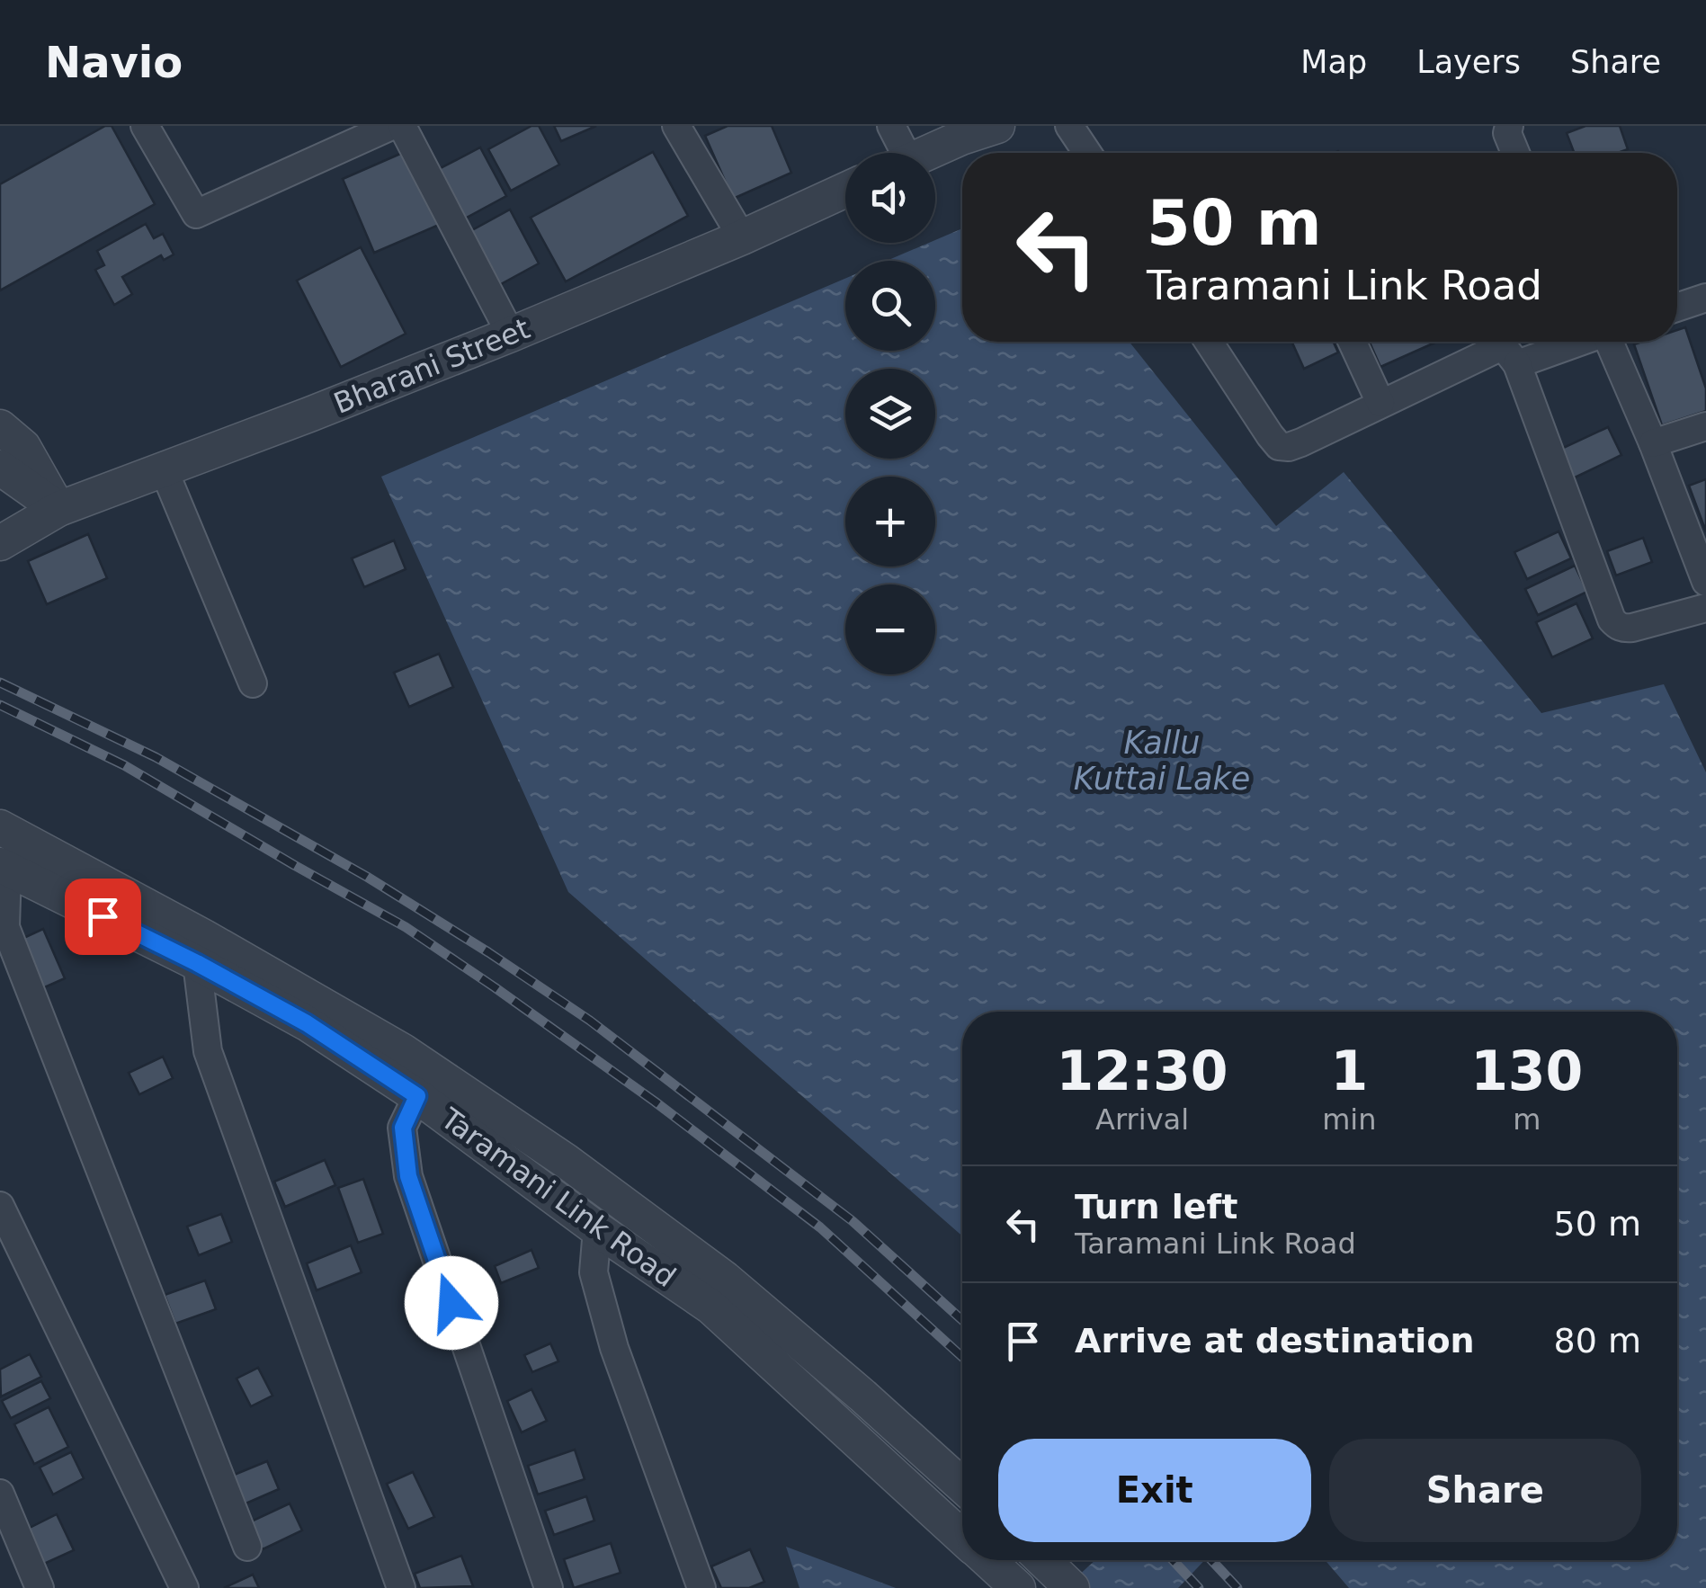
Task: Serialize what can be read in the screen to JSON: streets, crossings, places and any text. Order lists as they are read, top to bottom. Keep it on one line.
{"streets":{"street":["Bharani Street","Taramani Link Road"]},"water":["Kallu Kuttai Lake"],"page":{"header":"Navio","nav":["Map","Layers","Share"],"map_buttons":["+","−"],"turn":["50 m","Taramani Link Road"],"eta":["12:30","Arrival","1","min","130","m"],"list":[{"name":"Turn left","note":"Taramani Link Road","value":"50 m"},{"name":"Arrive at destination","value":"80 m"}],"buttons":["Exit","Share"]}}
